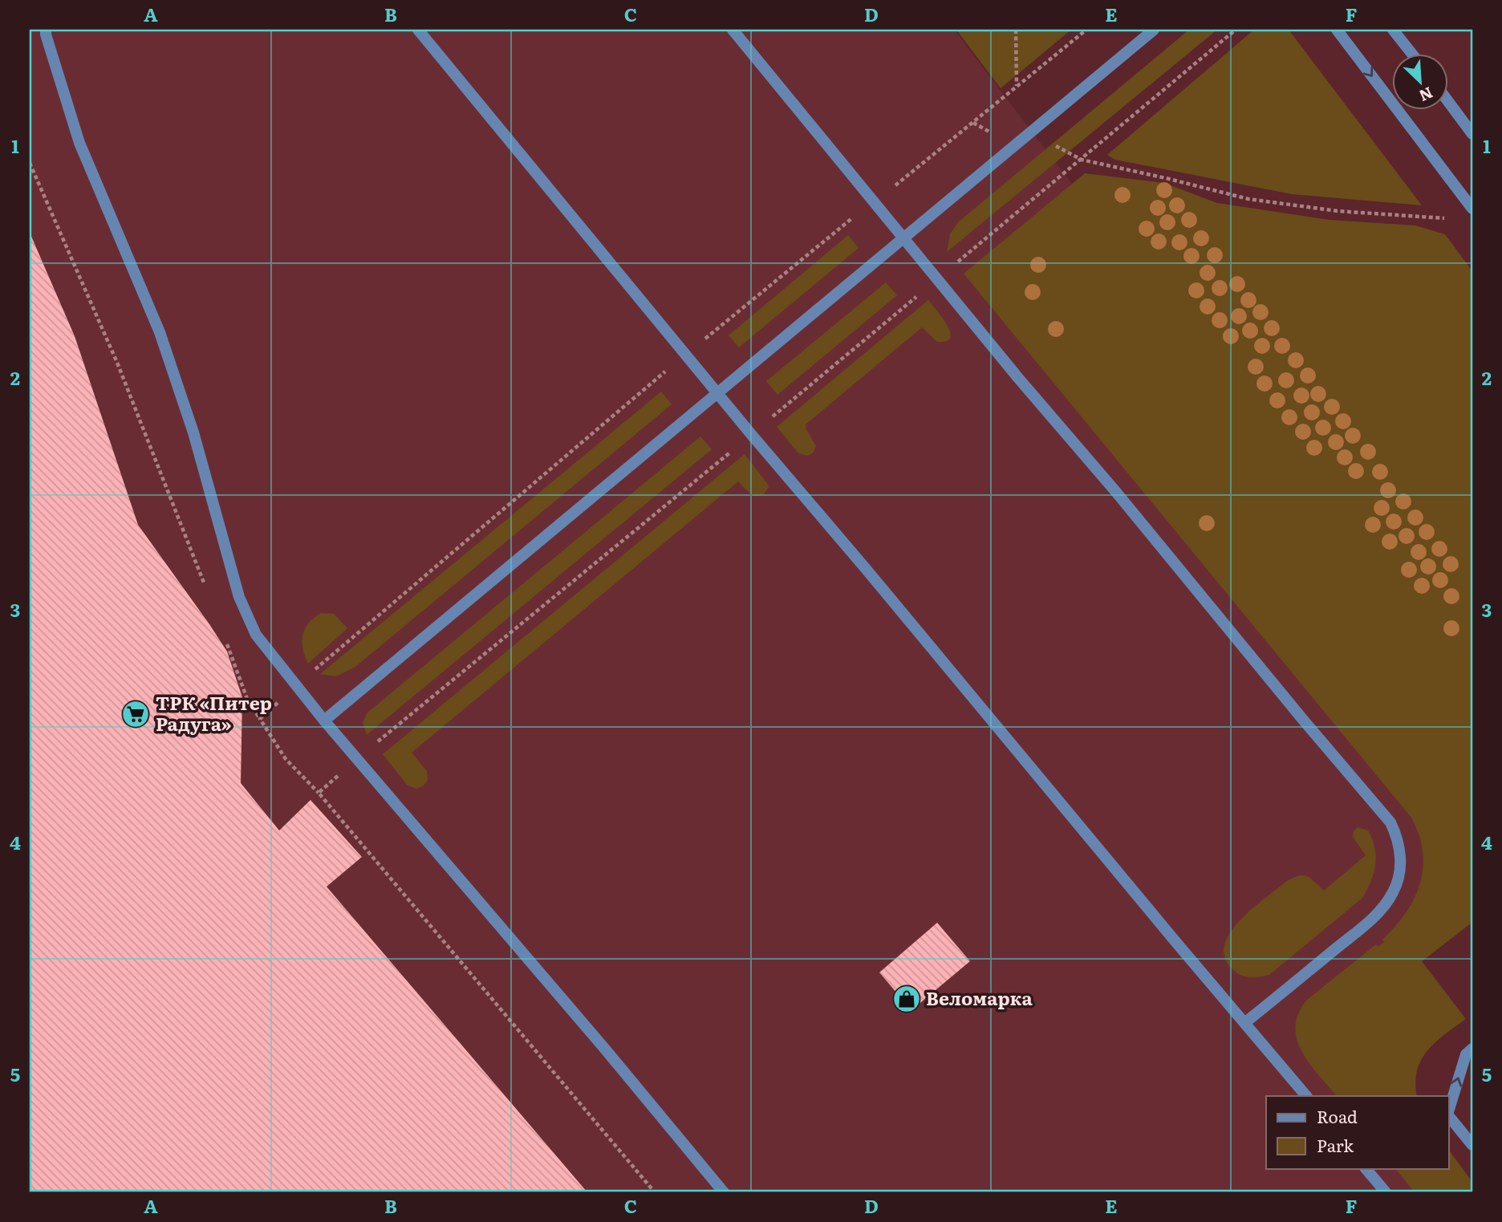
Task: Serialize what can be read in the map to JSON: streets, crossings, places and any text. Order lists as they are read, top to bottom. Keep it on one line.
{"places":{"supermarket":["ТРК «Питер Радуга»"],"shop":["Веломарка"]},"legend":["Road","Park"],"north":"bottom right","grid":{"columns":["A","B","C","D","E","F"],"rows":["1","2","3","4","5"]}}
